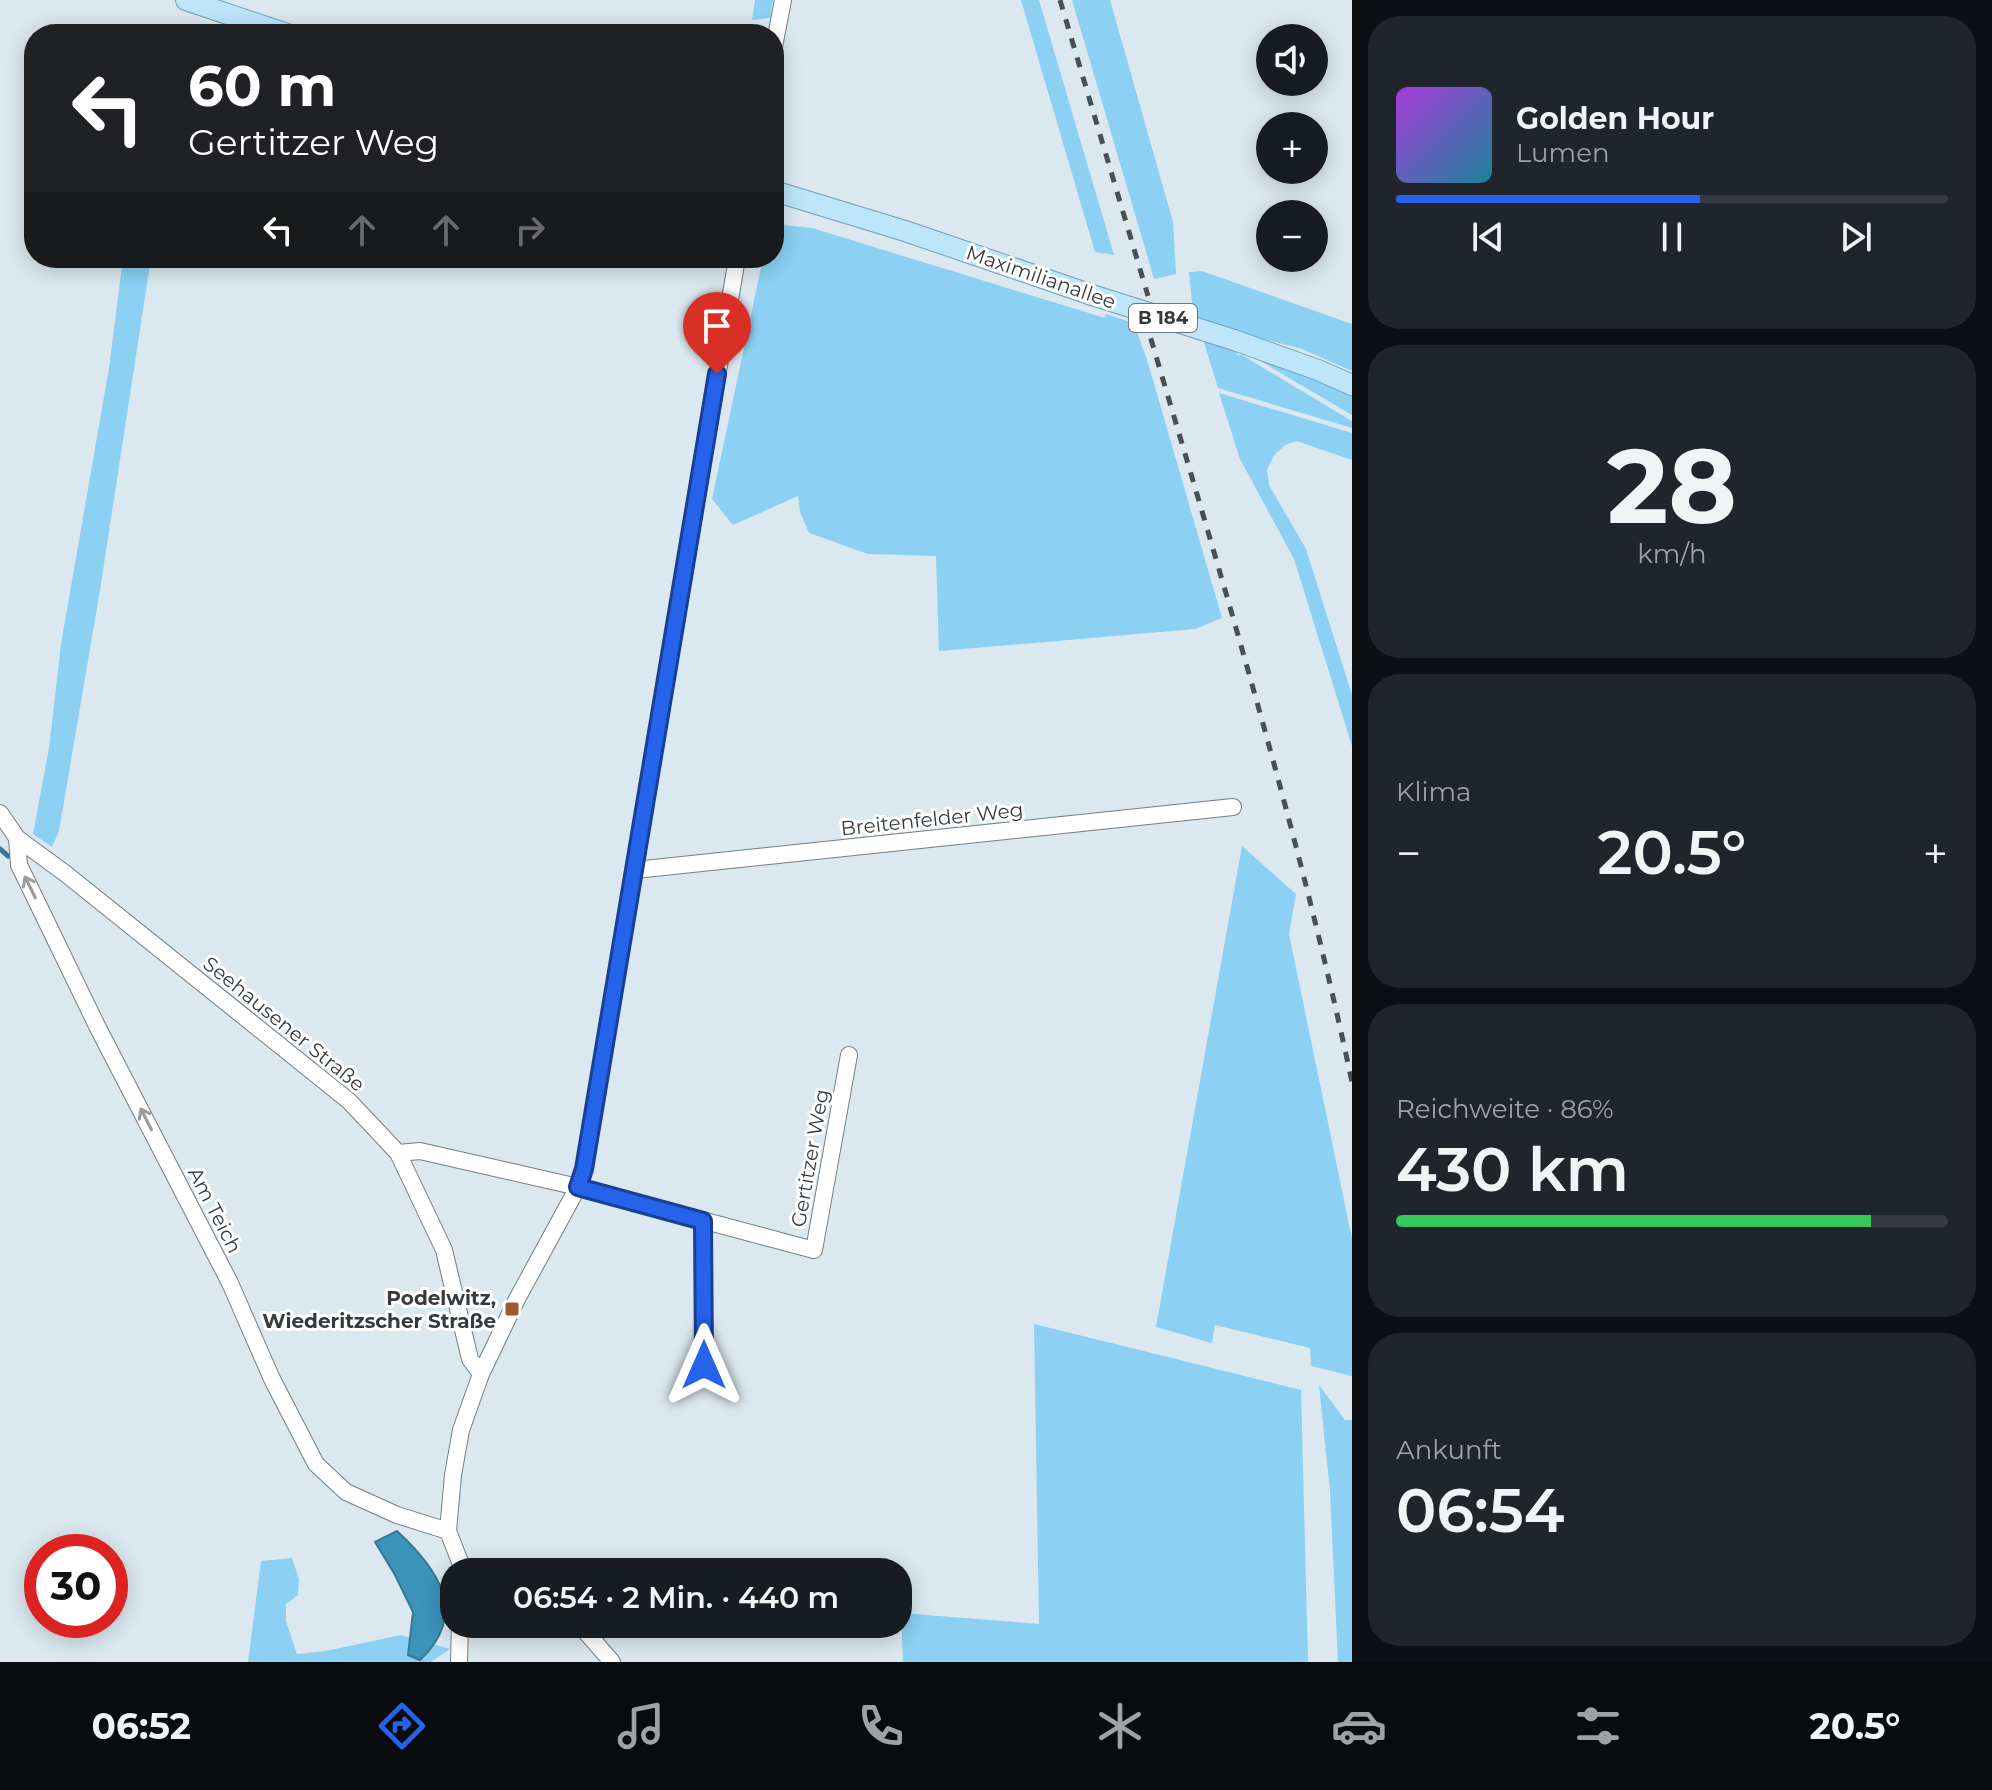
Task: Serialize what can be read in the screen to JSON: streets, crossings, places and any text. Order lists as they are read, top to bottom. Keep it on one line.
{"streets":{"main road":["Maximilianallee","B 184"],"street":["Breitenfelder Weg","Seehausener Straße","Gertitzer Weg","Am Teich"]},"crossings":[["Seehausener Straße","Am Teich"]],"one_way":["Am Teich"],"places":{"transit":["Podelwitz, Wiederitzscher Straße"]},"page":{"map_buttons":["+","−"],"turn":["60 m","Gertitzer Weg"],"song":["Golden Hour","Lumen"],"tile":[["28","km/h"],"Klima",["Reichweite · 86%","430 km"],["Ankunft","06:54"]],"heat":["−","20.5°","+"],"limit":"30","trip":"06:54 · 2 Min. · 440 m","tabs":["06:52","20.5°"]}}
